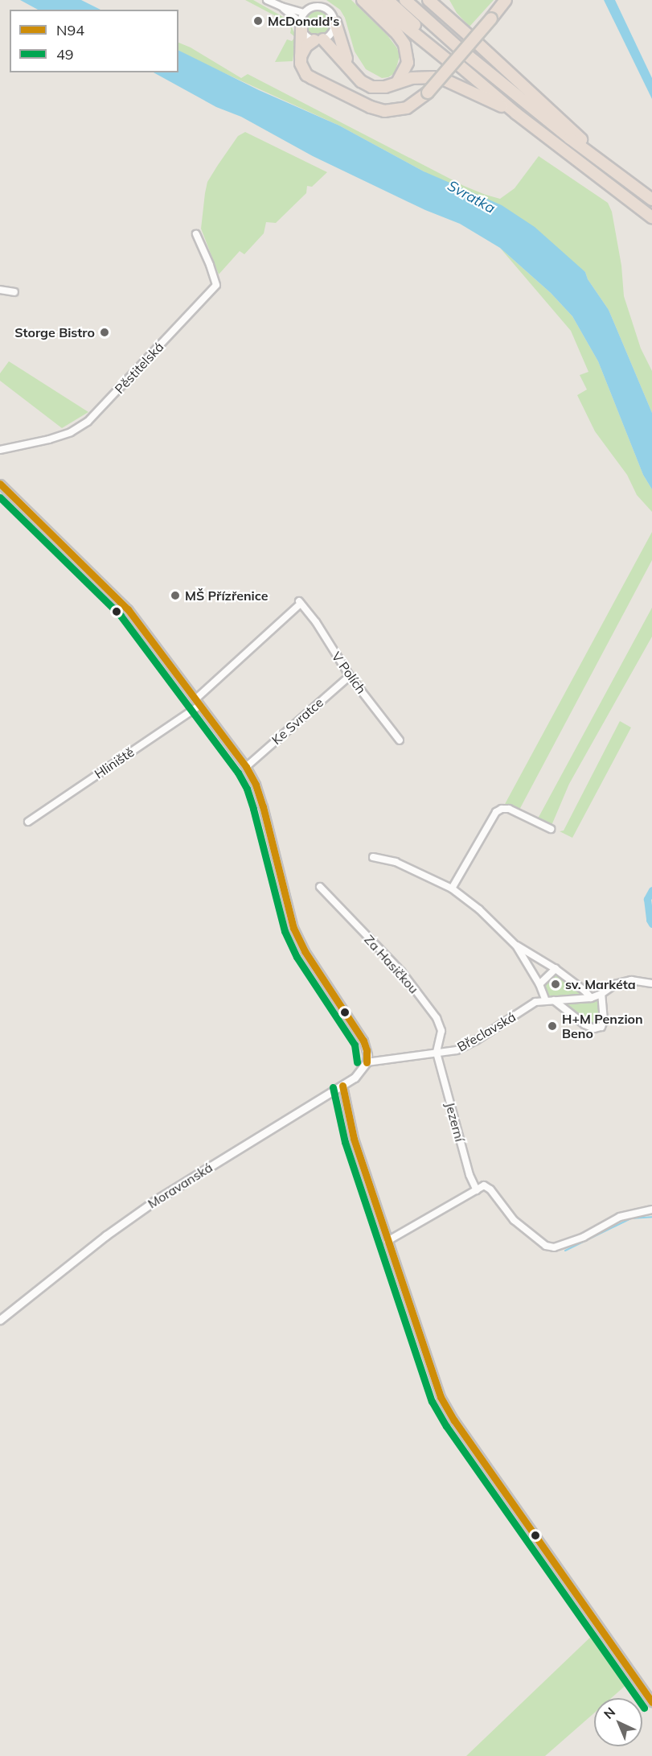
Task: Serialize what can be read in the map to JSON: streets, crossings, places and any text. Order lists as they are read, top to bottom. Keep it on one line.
{"streets":{"street":["Pěstitelská","V Polích","Ke Svratce","Hliniště","Za Hasičkou","Břeclavská","Jezerní","Moravanská"]},"crossings":[["V Polích","Ke Svratce"],["V Polích","Hliniště"],["Za Hasičkou","Břeclavská"],["Za Hasičkou","Jezerní"],["Břeclavská","Jezerní"],["Břeclavská","Moravanská"]],"water":["Svratka"],"places":["McDonald's","Storge Bistro","MŠ Přízřenice","sv. Markéta","H+M Penzion Beno"],"lines":["transit line N94","transit line 49"],"legend":["N94","49"],"north":"top left"}
